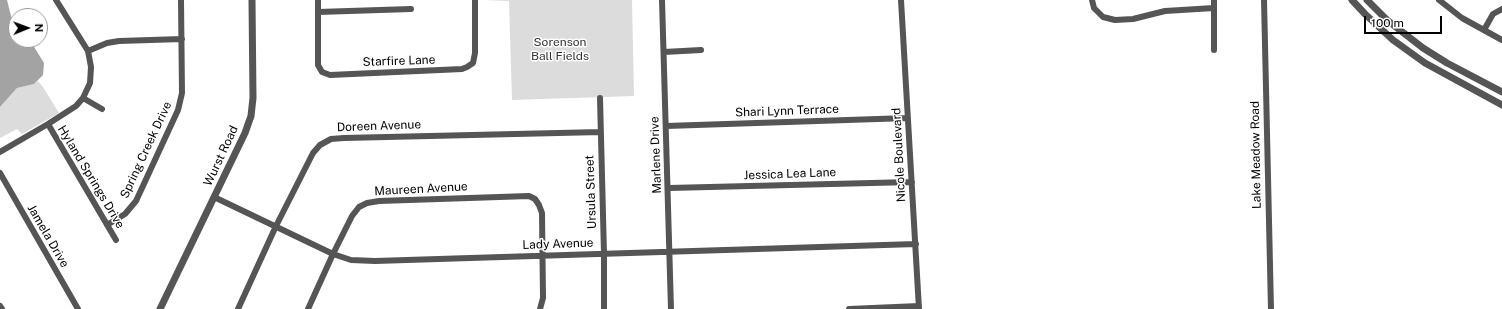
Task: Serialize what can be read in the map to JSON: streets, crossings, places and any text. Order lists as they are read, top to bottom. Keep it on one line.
{"streets":{"street":["Starfire Lane","Shari Lynn Terrace","Doreen Avenue","Spring Creek Drive","Marlene Drive","Nicole Boulevard","Lake Meadow Road","Wurst Road","Jessica Lea Lane","Hyland Springs Drive","Maureen Avenue","Ursula Street","Jamela Drive","Lady Avenue"]},"crossings":[["Shari Lynn Terrace","Marlene Drive"],["Shari Lynn Terrace","Nicole Boulevard"],["Doreen Avenue","Ursula Street"],["Doreen Avenue","Lady Avenue"],["Spring Creek Drive","Hyland Springs Drive"],["Marlene Drive","Jessica Lea Lane"],["Marlene Drive","Lady Avenue"],["Nicole Boulevard","Jessica Lea Lane"],["Nicole Boulevard","Lady Avenue"],["Wurst Road","Lady Avenue"],["Maureen Avenue","Lady Avenue"],["Ursula Street","Lady Avenue"]],"parks":["Sorenson Ball Fields"],"scale_bar":"100 m","north":"right"}
